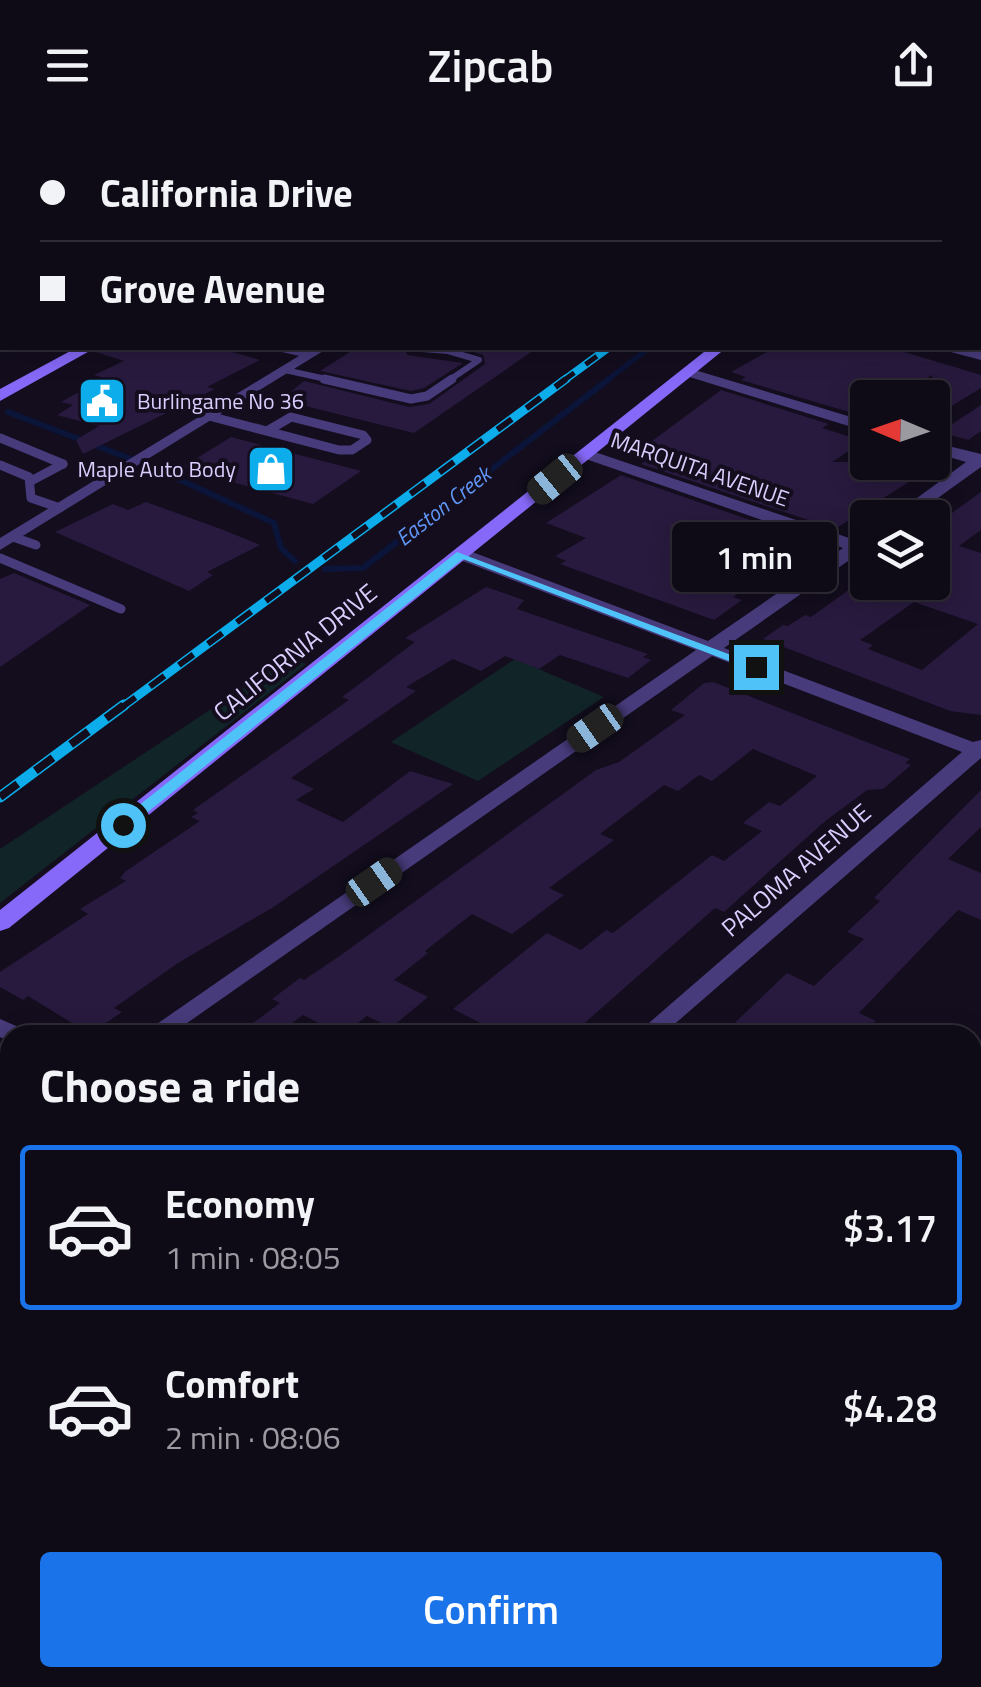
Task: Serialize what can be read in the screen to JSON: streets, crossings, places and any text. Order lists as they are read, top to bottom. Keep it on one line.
{"streets":{"street":["MARQUITA AVENUE","CALIFORNIA DRIVE","PALOMA AVENUE"]},"crossings":[["MARQUITA AVENUE","CALIFORNIA DRIVE"]],"water":["Easton Creek"],"places":{"public building":["Burlingame No 36"],"shop":["Maple Auto Body"]},"north":"left","page":{"header":"Zipcab","banner":["California Drive","Grove Avenue"],"bubble":"1 min","heading":"Choose a ride","list":[{"name":"Economy","note":"1 min · 08:05","value":"$3.17"},{"name":"Comfort","note":"2 min · 08:06","value":"$4.28"}],"buttons":"Confirm"}}
